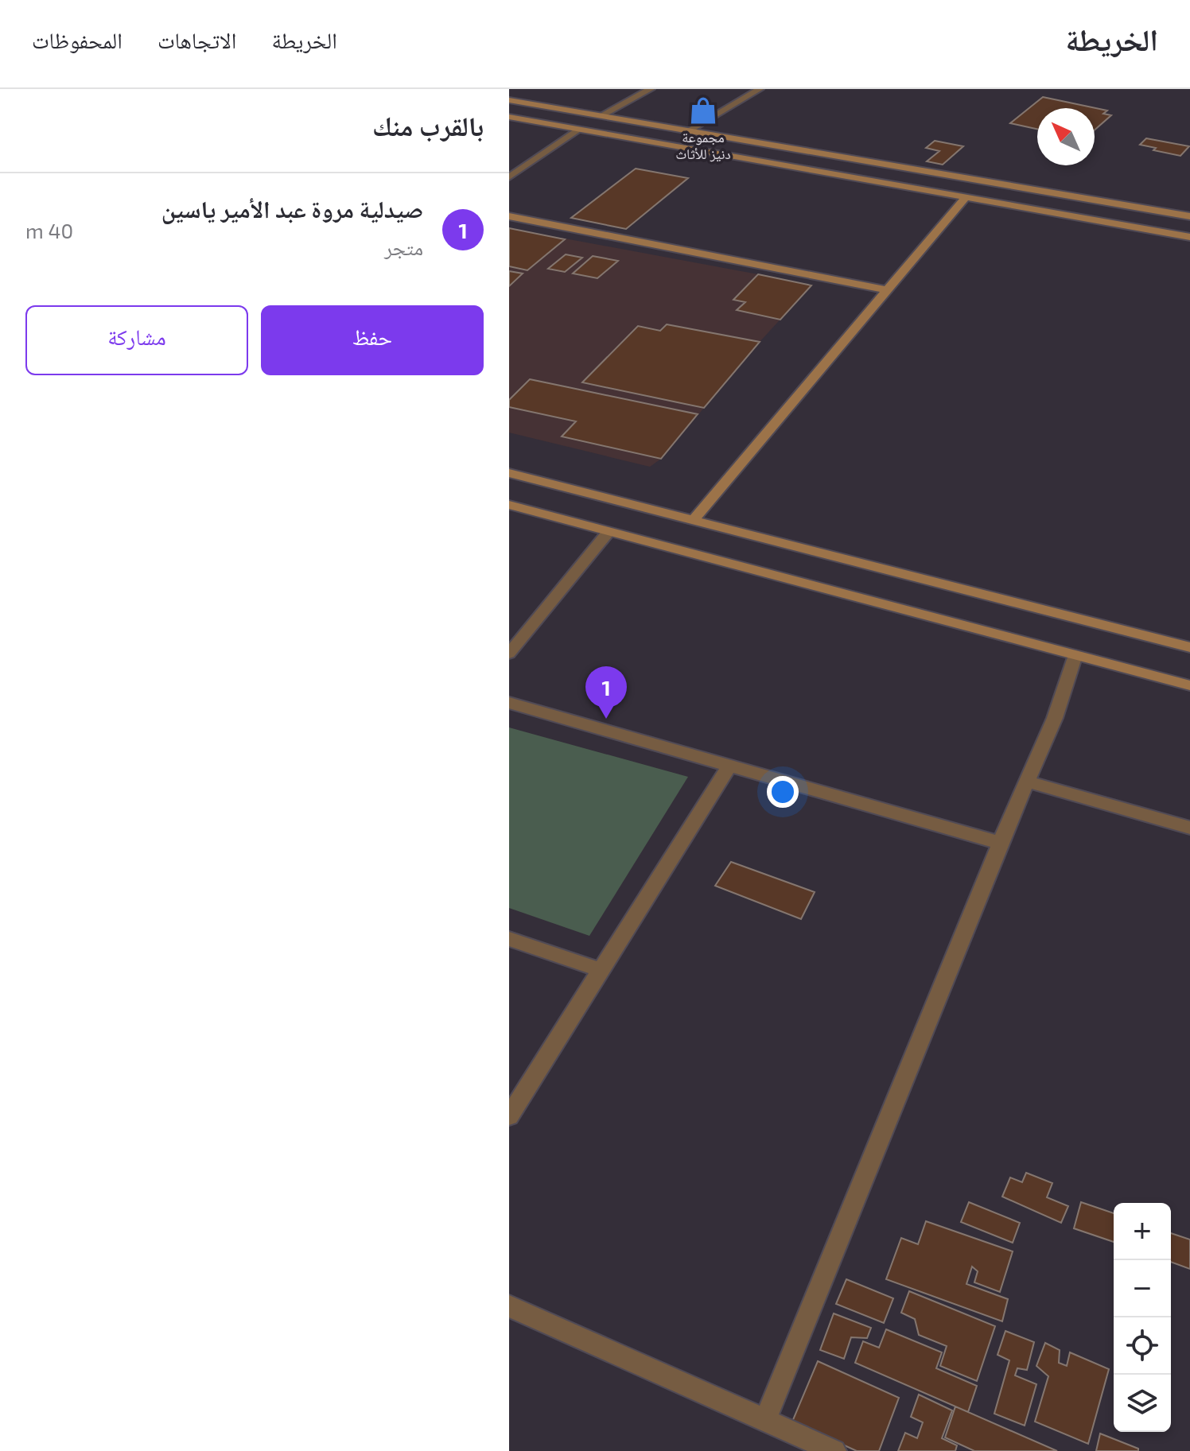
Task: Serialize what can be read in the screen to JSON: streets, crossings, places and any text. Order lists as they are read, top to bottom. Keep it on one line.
{"places":{"shop":["مجموعة دنيز للأثاث"]},"north":"top left","page":{"header":"الخريطة","nav":["الخريطة","الاتجاهات","المحفوظات"],"heading":"بالقرب منك","list":[{"mark":"1","name":"صيدلية مروة عبد الأمير ياسين","note":"متجر","value":"40 m"}],"buttons":["حفظ","مشاركة"],"pins":"1","map_buttons":["+","−"]}}
